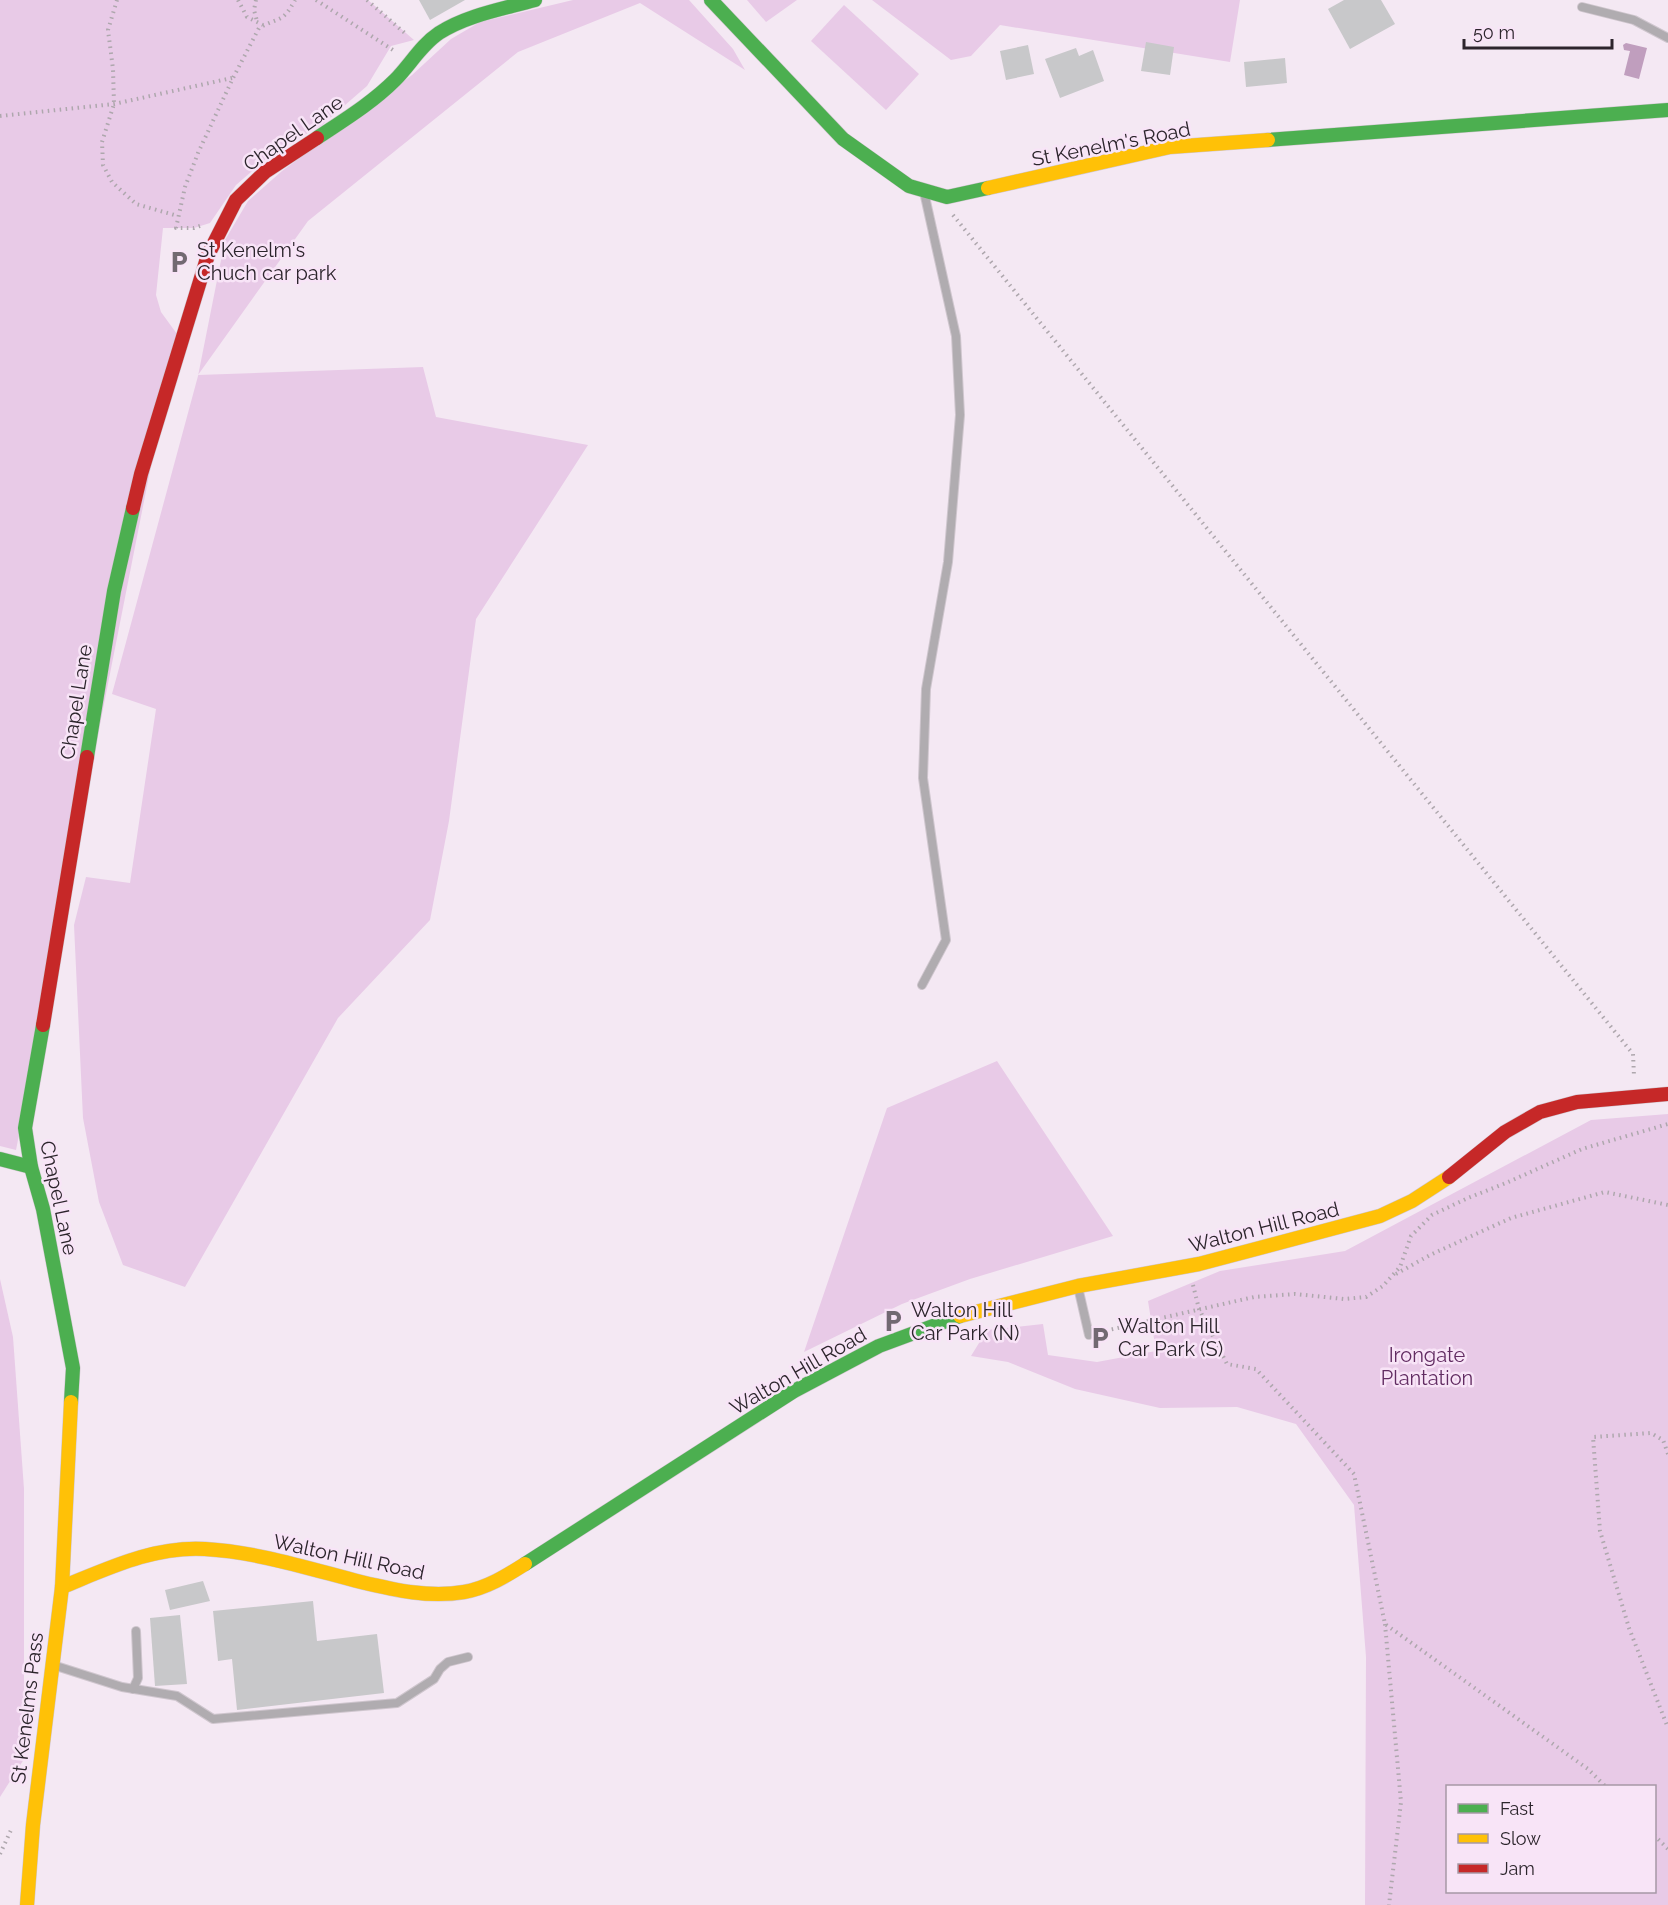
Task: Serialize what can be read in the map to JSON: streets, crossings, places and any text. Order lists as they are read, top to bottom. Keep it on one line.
{"streets":{"street":["Chapel Lane","St Kenelm's Road","Walton Hill Road","St Kenelms Pass"]},"crossings":[["Chapel Lane","Walton Hill Road"],["Chapel Lane","St Kenelms Pass"],["Walton Hill Road","St Kenelms Pass"]],"parks":["Irongate Plantation"],"places":{"parking":["St Kenelm's Chuch car park","Walton Hill Car Park (N)","Walton Hill Car Park (S)"]},"legend":["Fast","Slow","Jam"],"scale_bar":"50 m"}
